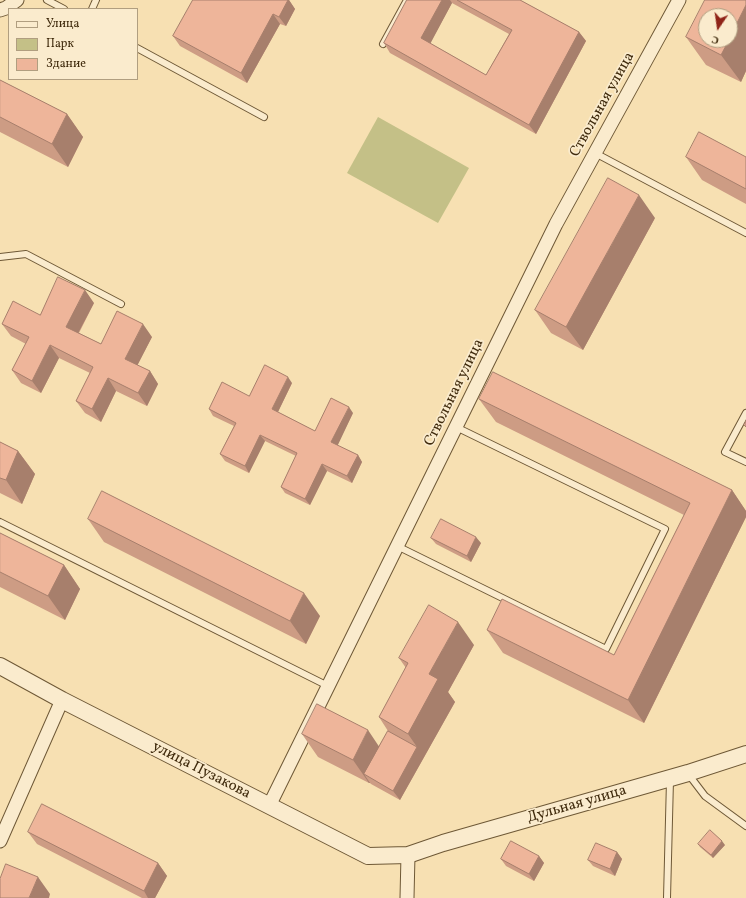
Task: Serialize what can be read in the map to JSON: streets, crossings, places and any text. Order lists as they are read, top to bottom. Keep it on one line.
{"streets":{"street":["Ствольная улица","улица Пузакова","Дульная улица"]},"crossings":[["Ствольная улица","улица Пузакова"],["улица Пузакова","Дульная улица"]],"legend":["Улица","Парк","Здание"],"north":"bottom"}
